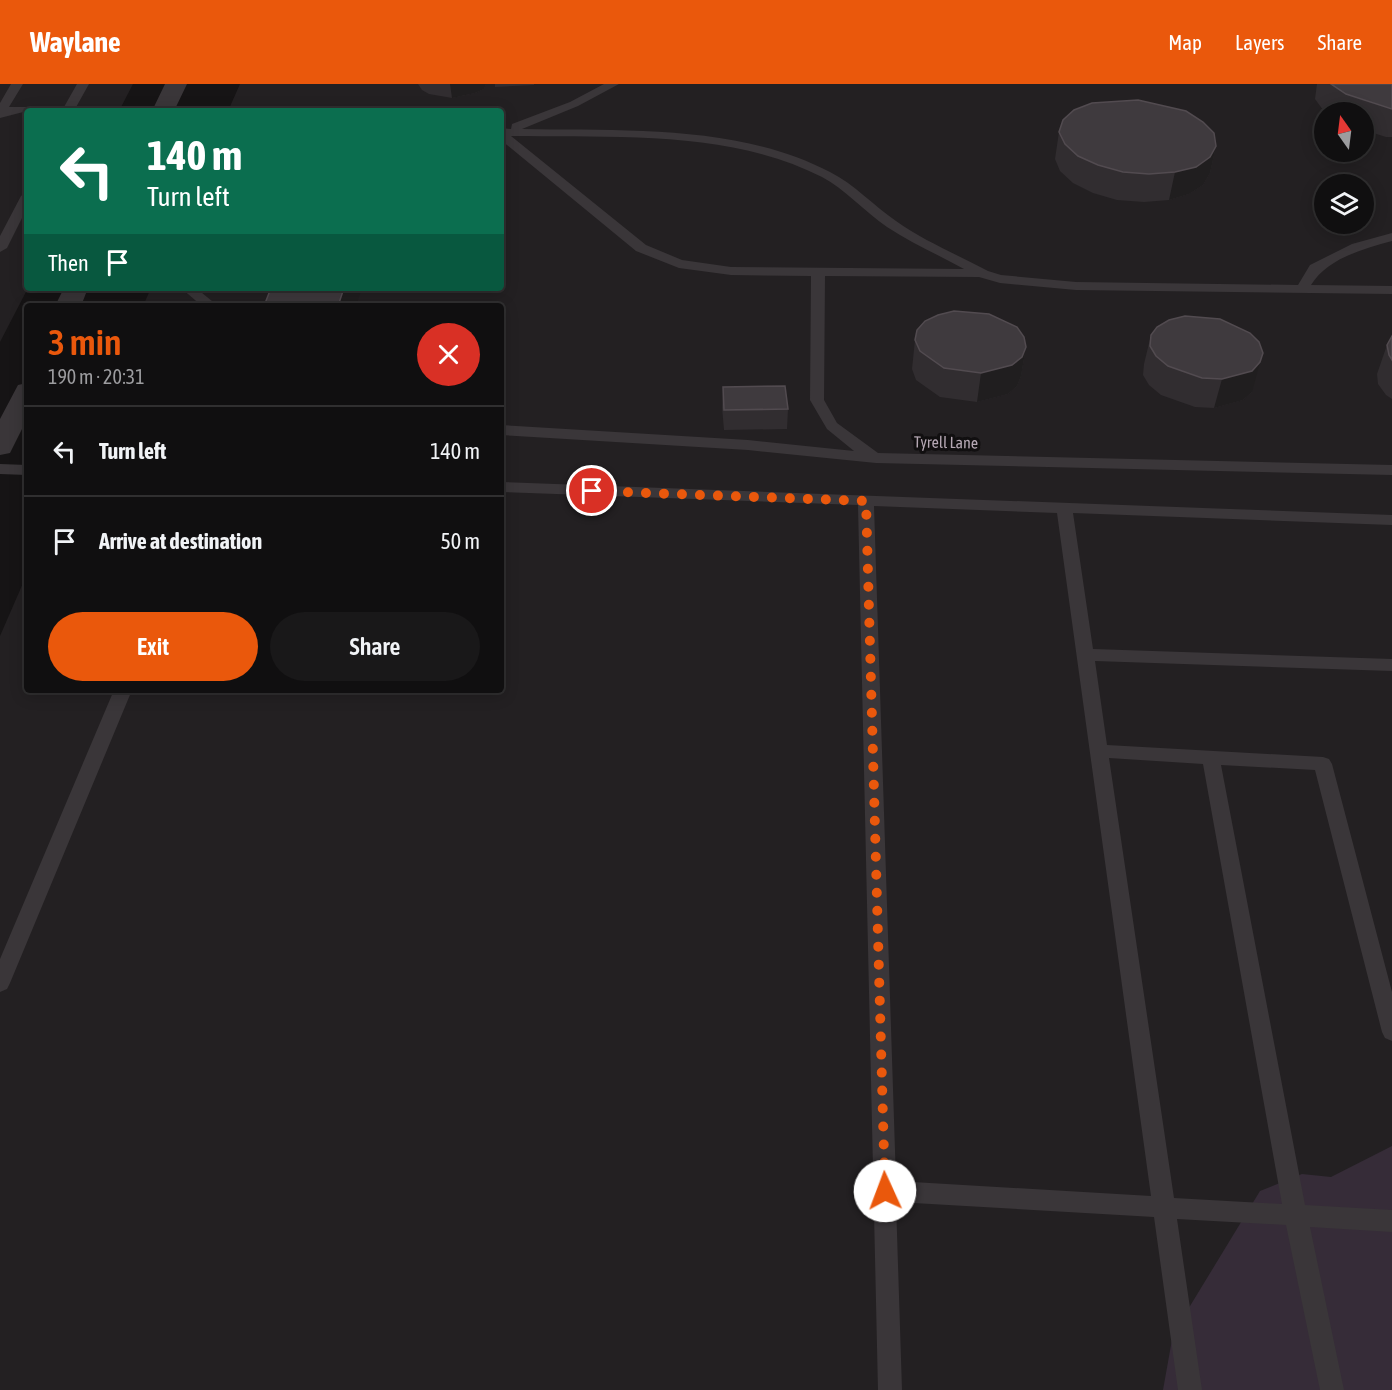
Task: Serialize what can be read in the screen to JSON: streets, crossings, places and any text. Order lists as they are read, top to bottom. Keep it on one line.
{"streets":{"lane":["Tyrell Lane"]},"north":"top","page":{"header":"Waylane","nav":["Map","Layers","Share"],"turn":["140 m","Turn left"],"then":"Then","heading":["3 min","190 m · 20:31"],"list":[{"name":"Turn left","value":"140 m"},{"name":"Arrive at destination","value":"50 m"}],"buttons":["Exit","Share"]}}
